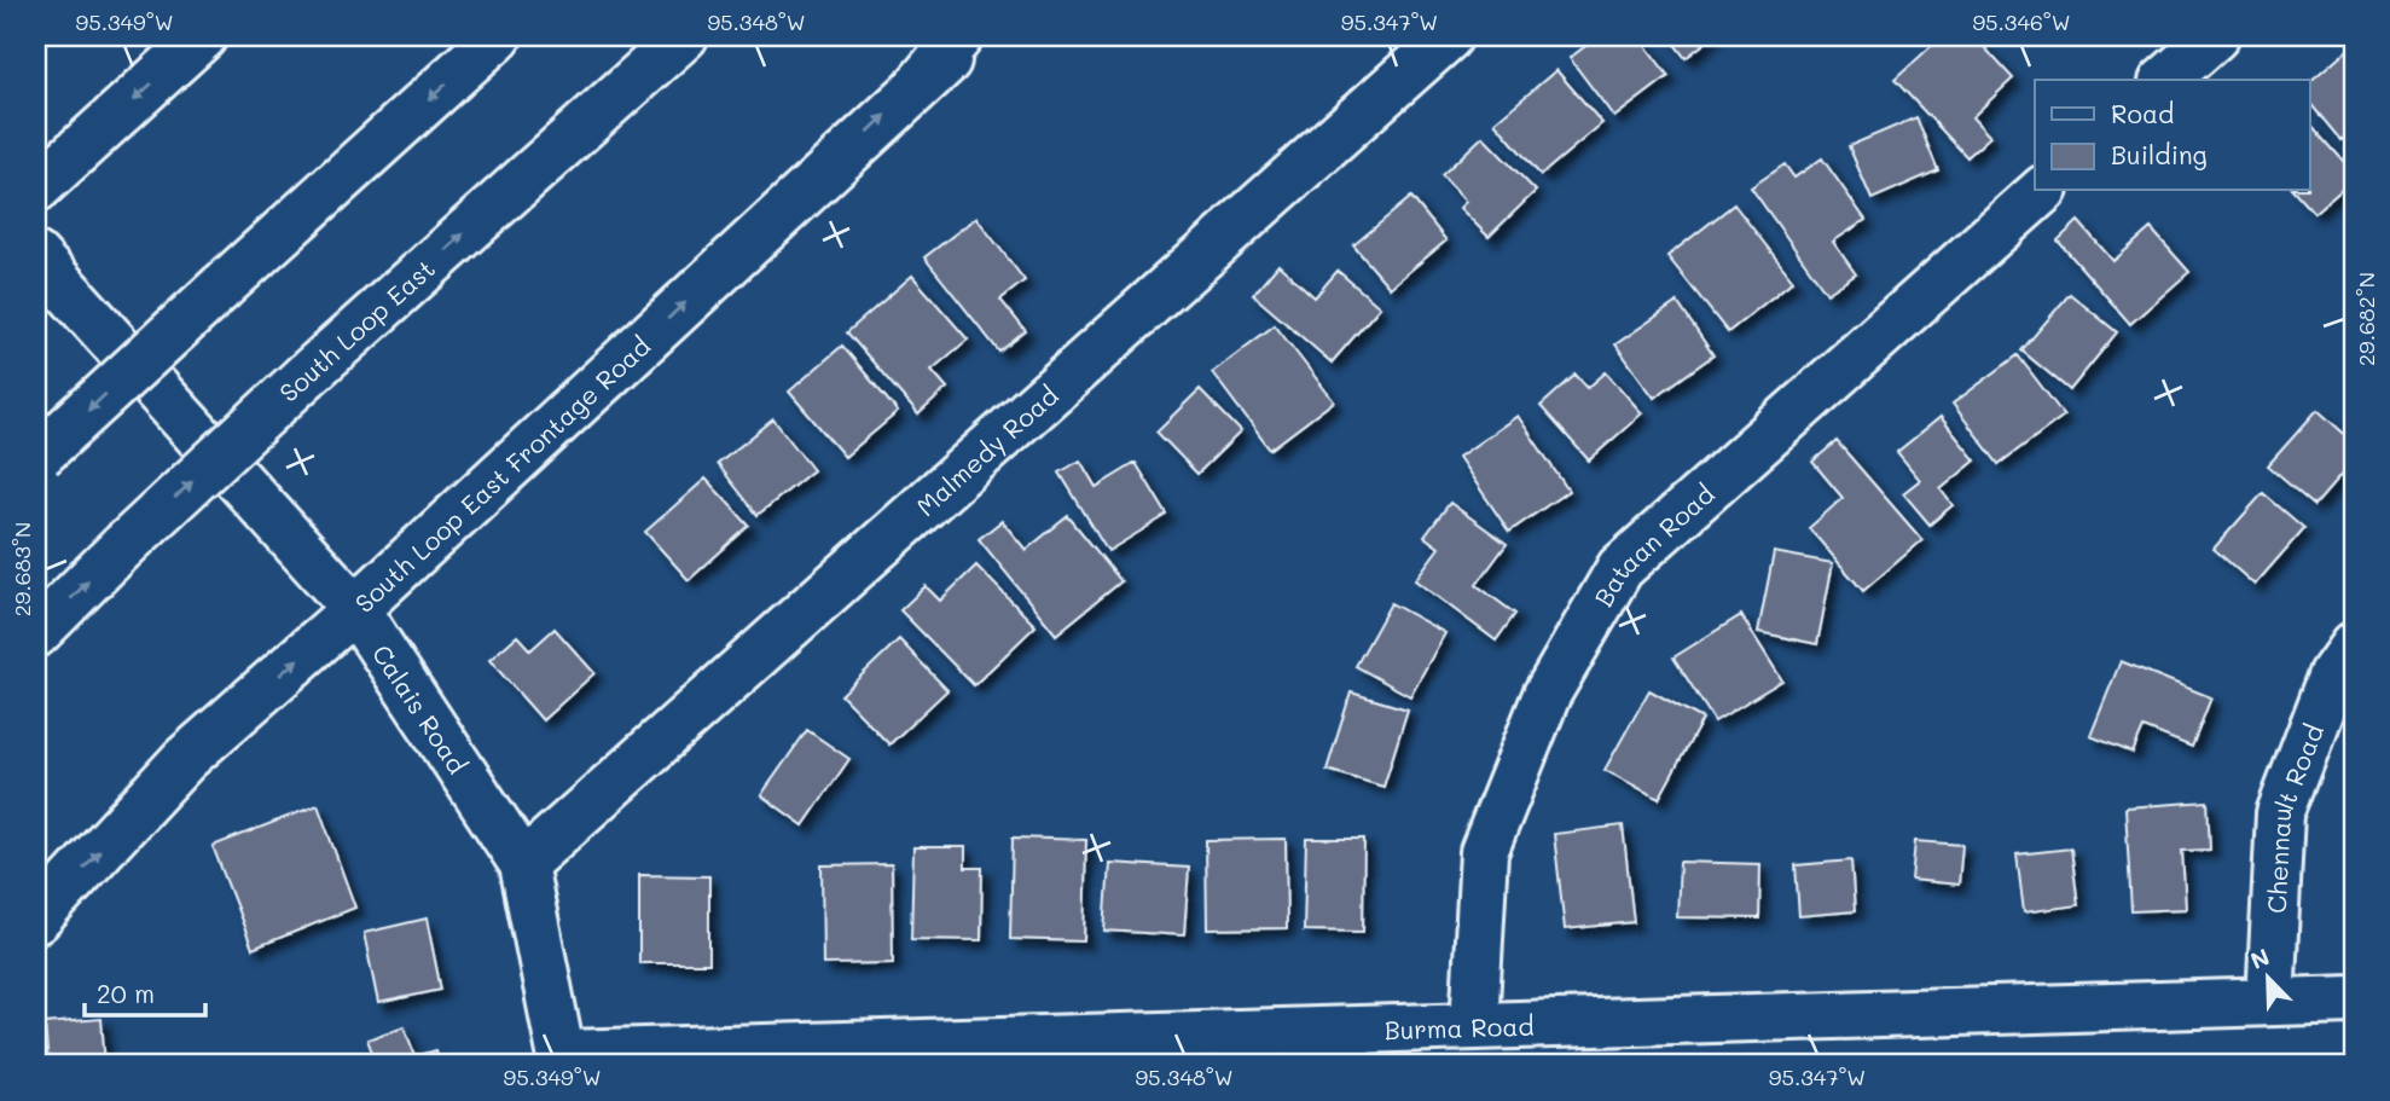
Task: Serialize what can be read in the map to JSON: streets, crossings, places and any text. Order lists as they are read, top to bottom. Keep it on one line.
{"streets":{"main road":["South Loop East","Malmedy Road","South Loop East Frontage Road","Bataan Road","Calais Road","Chennault Road","Burma Road"]},"crossings":[["Malmedy Road","Calais Road"],["South Loop East Frontage Road","Calais Road"],["Bataan Road","Burma Road"],["Calais Road","Burma Road"],["Chennault Road","Burma Road"]],"legend":["Road","Building"],"scale_bar":"20 m","north":"top left","coordinates":["95.349°W","95.348°W","95.347°W","95.346°W","29.682°N","29.683°N"]}
